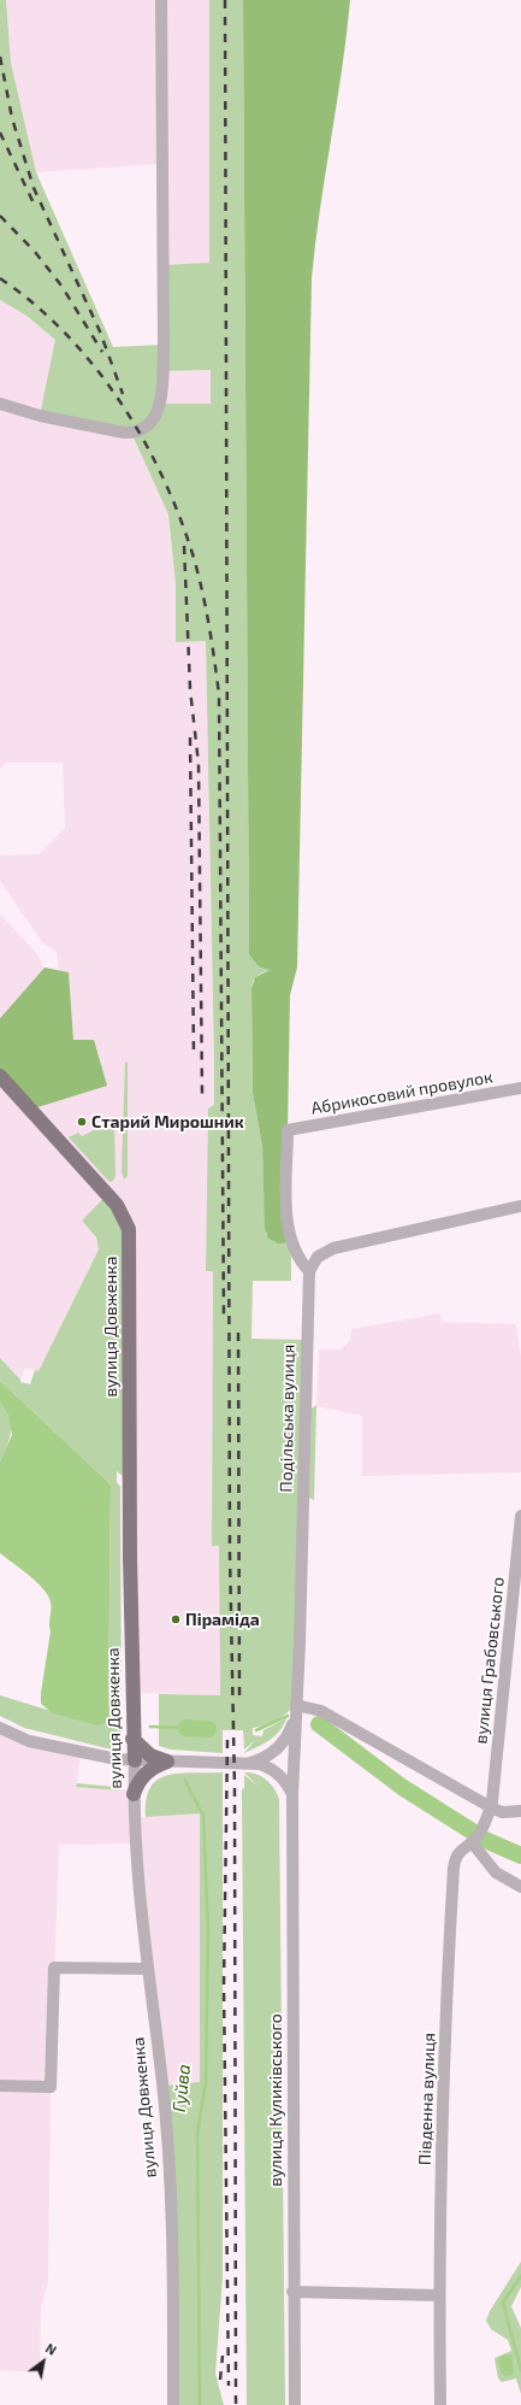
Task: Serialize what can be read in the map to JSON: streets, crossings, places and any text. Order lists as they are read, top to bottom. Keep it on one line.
{"streets":{"main road":["вулиця Довженка"],"street":["Абрикосовий провулок","Подільська вулиця","вулиця Грабовського","Південна вулиця","вулиця Куликівського"]},"crossings":[["Абрикосовий провулок","Подільська вулиця"],["Подільська вулиця","вулиця Куликівського"],["вулиця Грабовського","Південна вулиця"]],"water":["Гуйва"],"places":["Старий Мирошник","Піраміда"],"north":"top right"}
